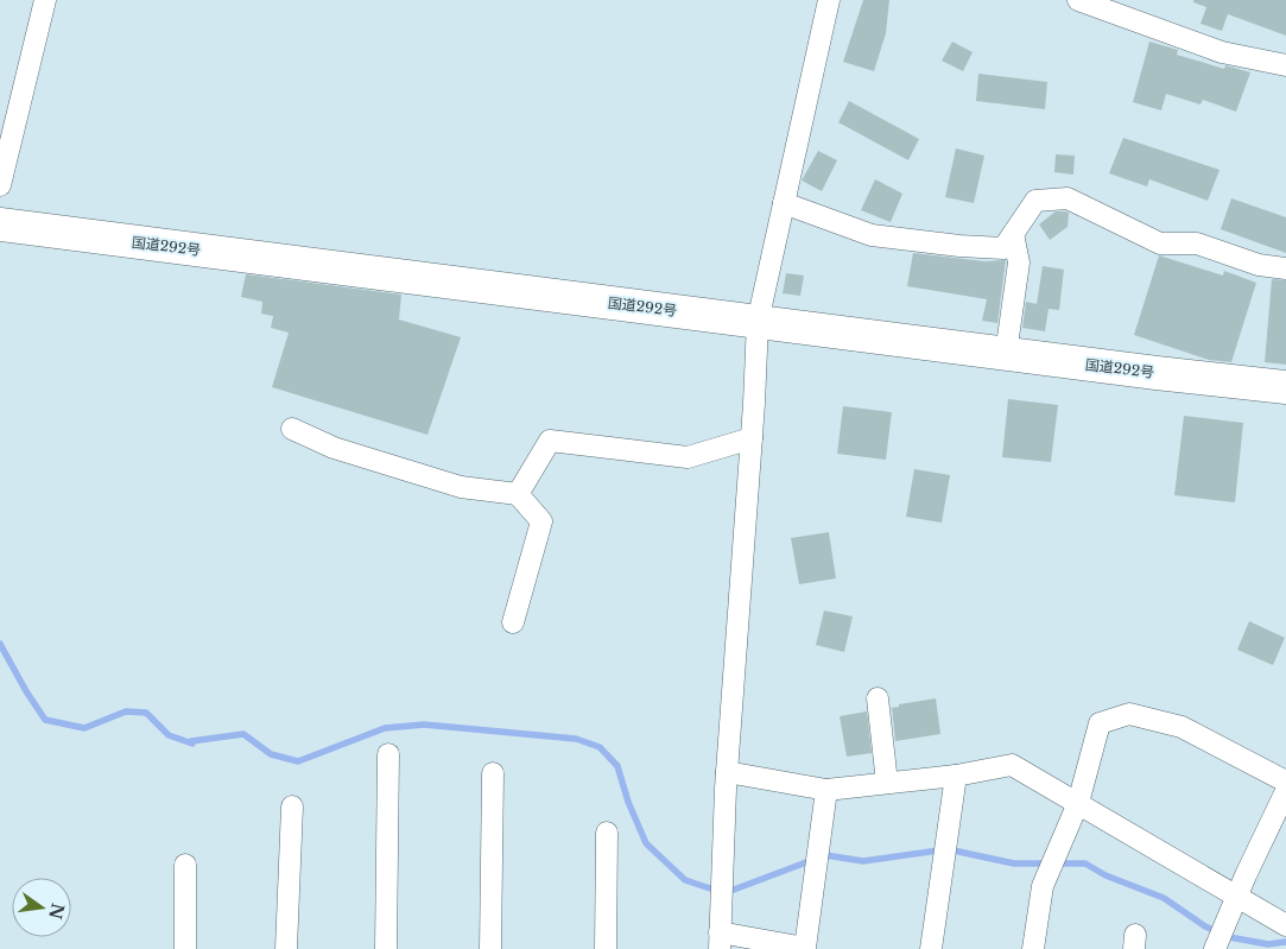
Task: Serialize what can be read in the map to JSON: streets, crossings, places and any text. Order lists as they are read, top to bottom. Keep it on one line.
{"streets":{"highway":["国道292号"]},"north":"right"}
